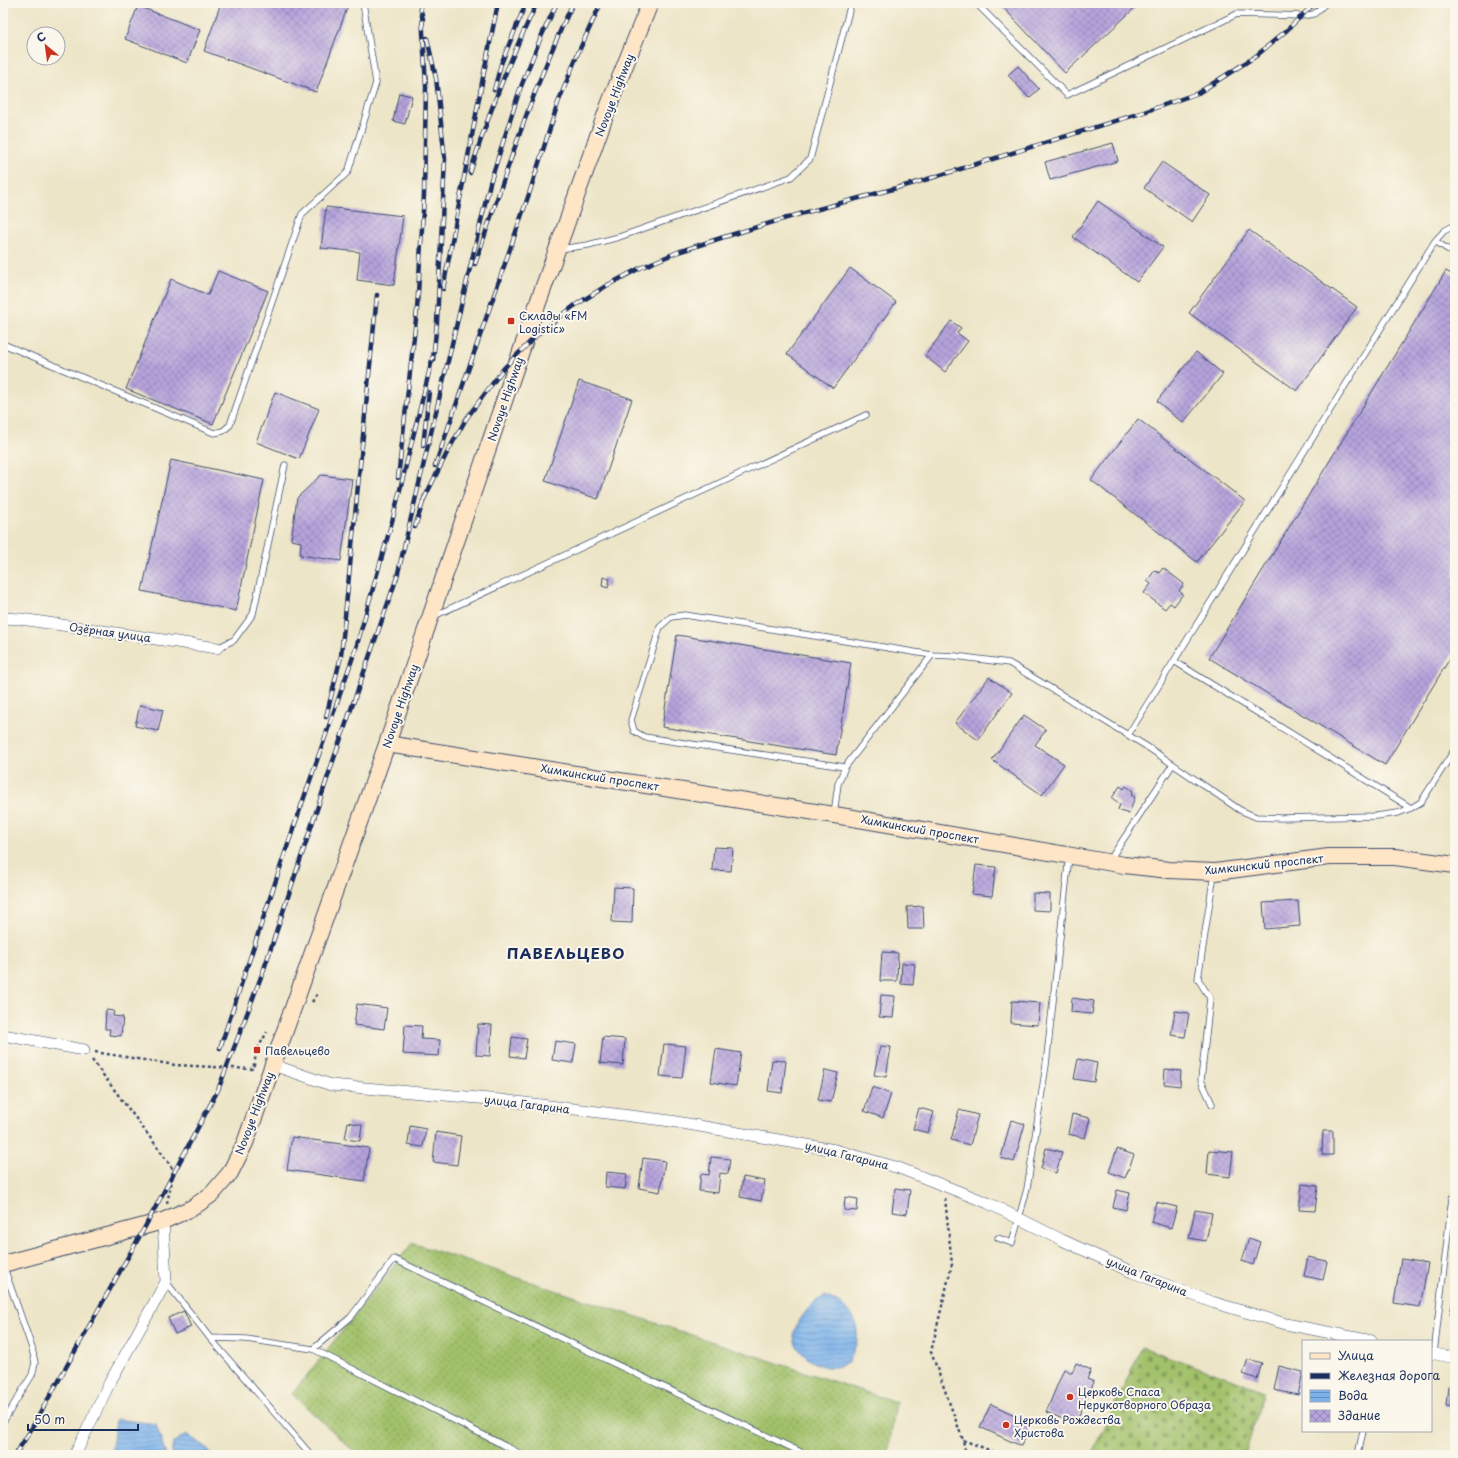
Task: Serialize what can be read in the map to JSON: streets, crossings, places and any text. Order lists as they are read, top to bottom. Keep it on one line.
{"streets":{"main road":["Novoye Highway","Химкинский проспект"],"street":["Озёрная улица","улица Гагарина"]},"crossings":[["Novoye Highway","Химкинский проспект"],["Novoye Highway","улица Гагарина"]],"districts":["ПАВЕЛЬЦЕВО"],"places":{"transit":["Склады «FM Logistic»","Павельцево"],"other":["Церковь Спаса Нерукотворного Образа","Церковь Рождества Христова"]},"legend":["Улица","Железная дорога","Вода","Здание"],"scale_bar":"50 m","north":"top left"}
